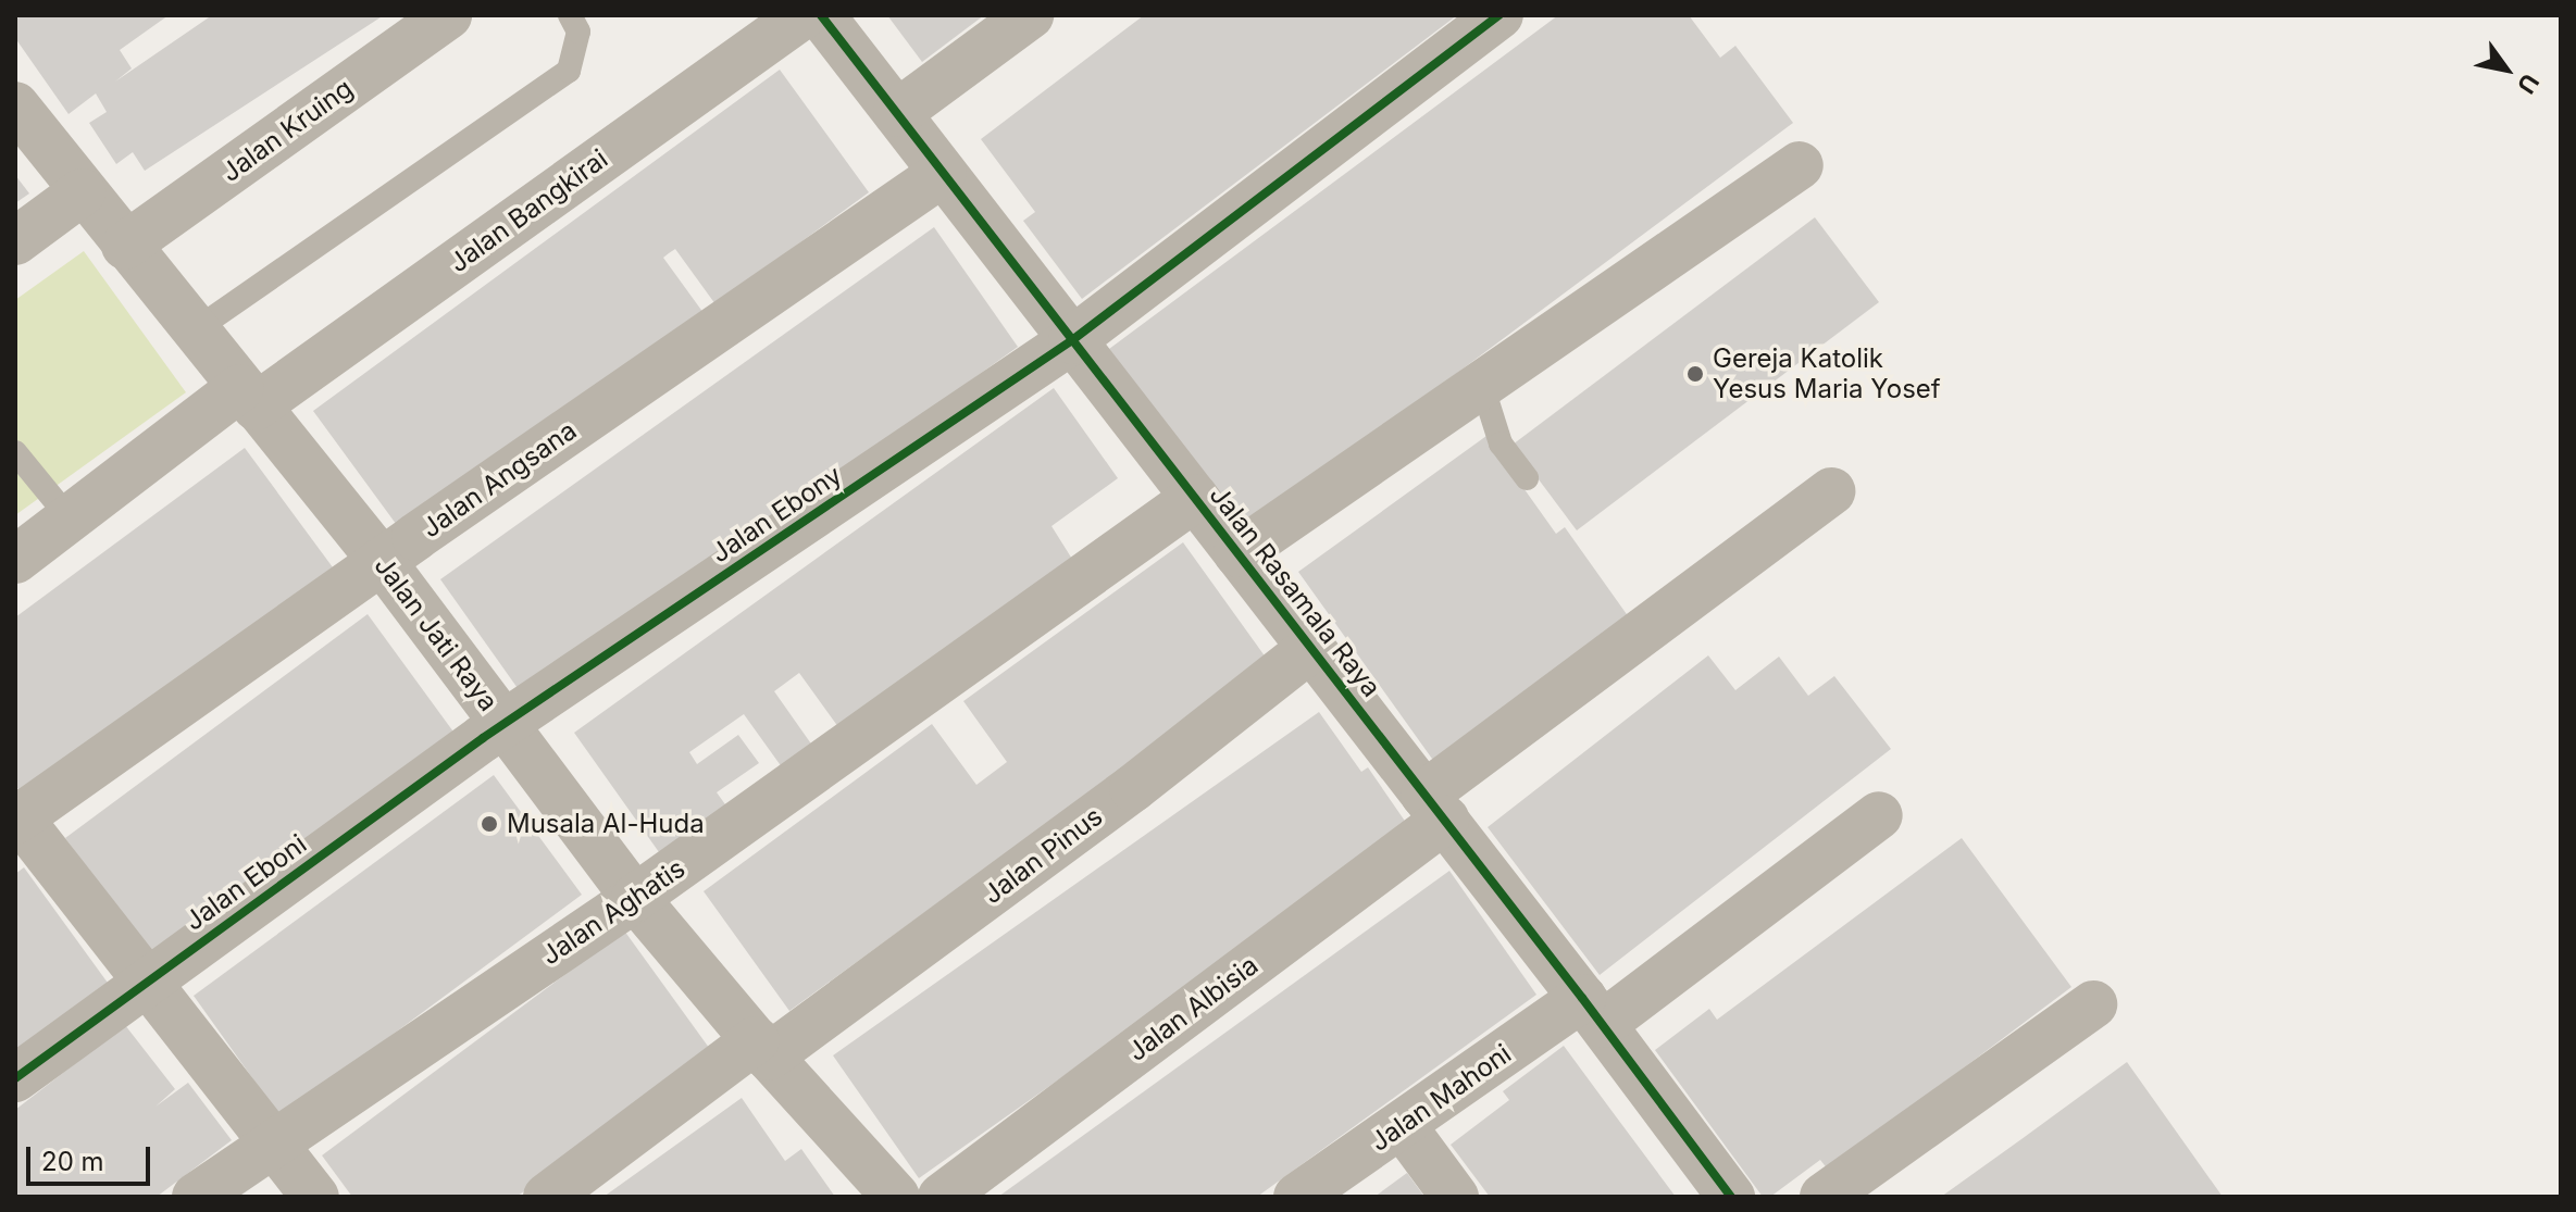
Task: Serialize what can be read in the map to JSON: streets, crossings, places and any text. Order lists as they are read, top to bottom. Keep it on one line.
{"streets":{"street":["Jalan Kruing","Jalan Bangkirai","Jalan Angsana","Jalan Ebony","Jalan Rasamala Raya","Jalan Jati Raya","Jalan Pinus","Jalan Eboni","Jalan Aghatis","Jalan Albisia","Jalan Mahoni"]},"crossings":[["Jalan Kruing","Jalan Jati Raya"],["Jalan Bangkirai","Jalan Jati Raya"],["Jalan Angsana","Jalan Rasamala Raya"],["Jalan Angsana","Jalan Jati Raya"],["Jalan Ebony","Jalan Rasamala Raya"],["Jalan Ebony","Jalan Jati Raya"],["Jalan Ebony","Jalan Eboni"],["Jalan Rasamala Raya","Jalan Pinus"],["Jalan Rasamala Raya","Jalan Aghatis"],["Jalan Rasamala Raya","Jalan Albisia"],["Jalan Rasamala Raya","Jalan Mahoni"],["Jalan Jati Raya","Jalan Pinus"],["Jalan Jati Raya","Jalan Eboni"],["Jalan Jati Raya","Jalan Aghatis"]],"places":["Gereja Katolik Yesus Maria Yosef","Musala Al-Huda"],"scale_bar":"20 m","north":"bottom right"}
